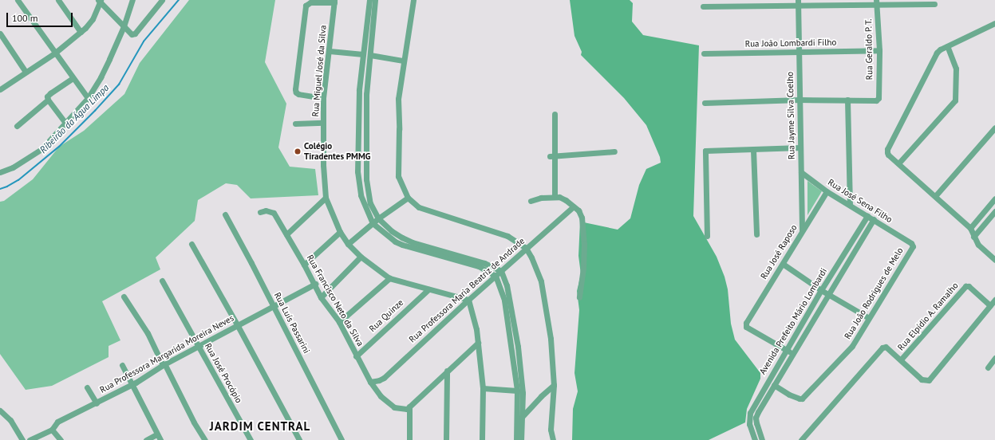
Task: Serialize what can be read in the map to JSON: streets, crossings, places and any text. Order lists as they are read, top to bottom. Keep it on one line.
{"streets":{"street":["Rua João Lombardi Filho","Rua Geraldo P. T.","Rua Miguel José da Silva","Rua Jayme Silva Coelho","Rua José Sena Filho","Rua José Raposo","Rua Professora Maria Beatriz de Andrade","Rua João Rodrigues de Melo","Rua Francisco Neto da Silva","Rua Quinze","Rua Elpídio A. Ramalho","Avenida Prefeito Mário Lombardi","Rua Luís Passarini","Rua Professora Margarida Moreira Neves","Rua José Procópio"]},"crossings":[["Rua João Lombardi Filho","Rua Geraldo P. T."],["Rua João Lombardi Filho","Rua Jayme Silva Coelho"],["Rua Miguel José da Silva","Rua Professora Maria Beatriz de Andrade"],["Rua Miguel José da Silva","Rua Quinze"],["Rua Jayme Silva Coelho","Rua José Sena Filho"],["Rua Jayme Silva Coelho","Rua José Raposo"],["Rua José Sena Filho","Rua José Raposo"],["Rua José Sena Filho","Rua João Rodrigues de Melo"],["Rua José Sena Filho","Avenida Prefeito Mário Lombardi"],["Rua José Raposo","Avenida Prefeito Mário Lombardi"],["Rua Professora Maria Beatriz de Andrade","Rua Francisco Neto da Silva"],["Rua João Rodrigues de Melo","Avenida Prefeito Mário Lombardi"],["Rua Francisco Neto da Silva","Rua Quinze"],["Rua Francisco Neto da Silva","Rua Professora Margarida Moreira Neves"],["Rua Luís Passarini","Rua Professora Margarida Moreira Neves"],["Rua Professora Margarida Moreira Neves","Rua José Procópio"]],"districts":["JARDIM CENTRAL"],"water":["Ribeirão da Água Limpa"],"places":["Colégio Tiradentes PMMG"],"scale_bar":"100 m"}
